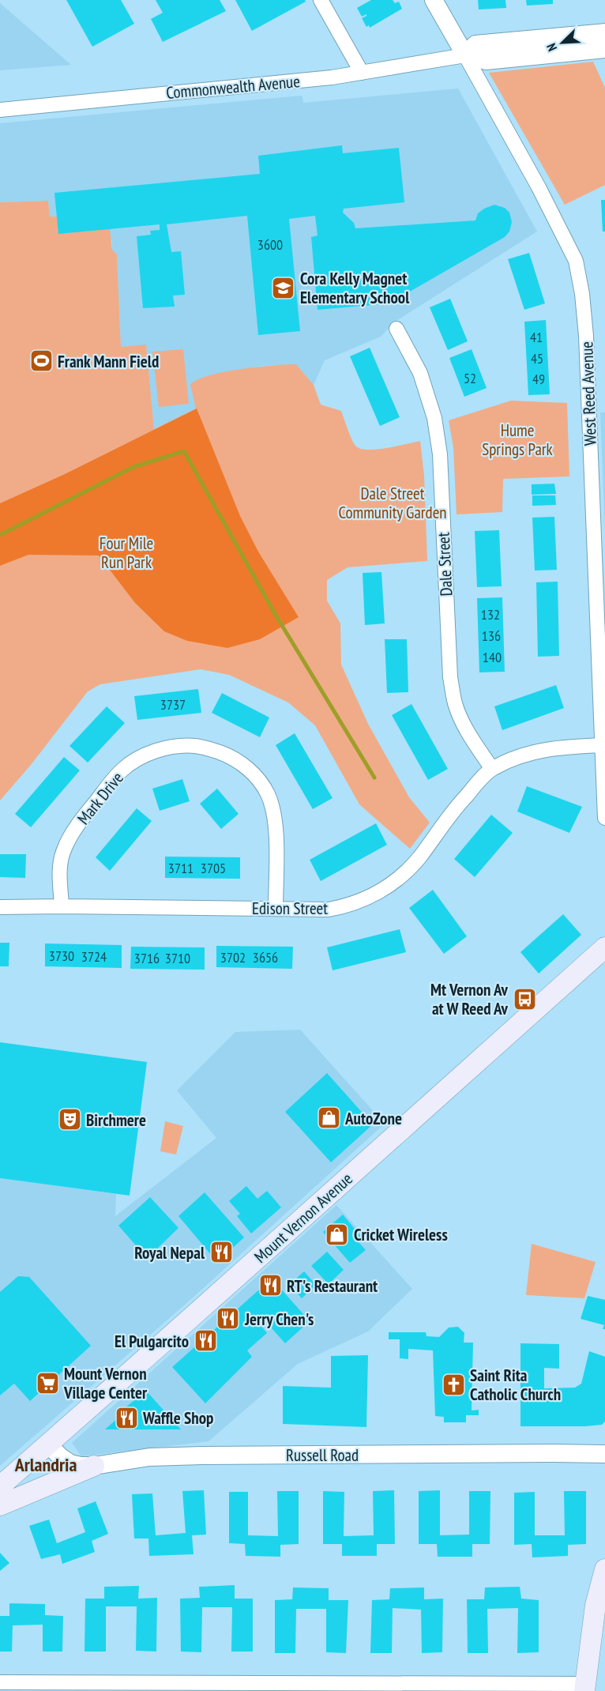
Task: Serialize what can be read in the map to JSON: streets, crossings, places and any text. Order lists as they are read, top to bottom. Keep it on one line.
{"streets":{"main road":["Mount Vernon Avenue"],"street":["Commonwealth Avenue","West Reed Avenue","Dale Street","Mark Drive","Edison Street","Russell Road"]},"crossings":[["Commonwealth Avenue","West Reed Avenue"],["West Reed Avenue","Edison Street"],["Dale Street","Edison Street"],["Mark Drive","Edison Street"],["Mount Vernon Avenue","Russell Road"]],"districts":["Arlandria"],"parks":["Hume Springs Park","Dale Street Community Garden","Four Mile Run Park"],"places":{"school or university":["Cora Kelly Magnet Elementary School"],"sports":["Frank Mann Field"],"bus stop":["Mt Vernon Av at W Reed Av"],"shop":["AutoZone","Cricket Wireless"],"theatre":["Birchmere"],"restaurant":["Royal Nepal","RT's Restaurant","Jerry Chen's","El Pulgarcito","Waffle Shop"],"supermarket":["Mount Vernon Village Center"],"church":["Saint Rita Catholic Church"]},"house_numbers":["3600","41","45","52","49","132","136","140","3737","3711","3705","3730","3724","3702","3656","3716","3710"],"north":"bottom left"}
